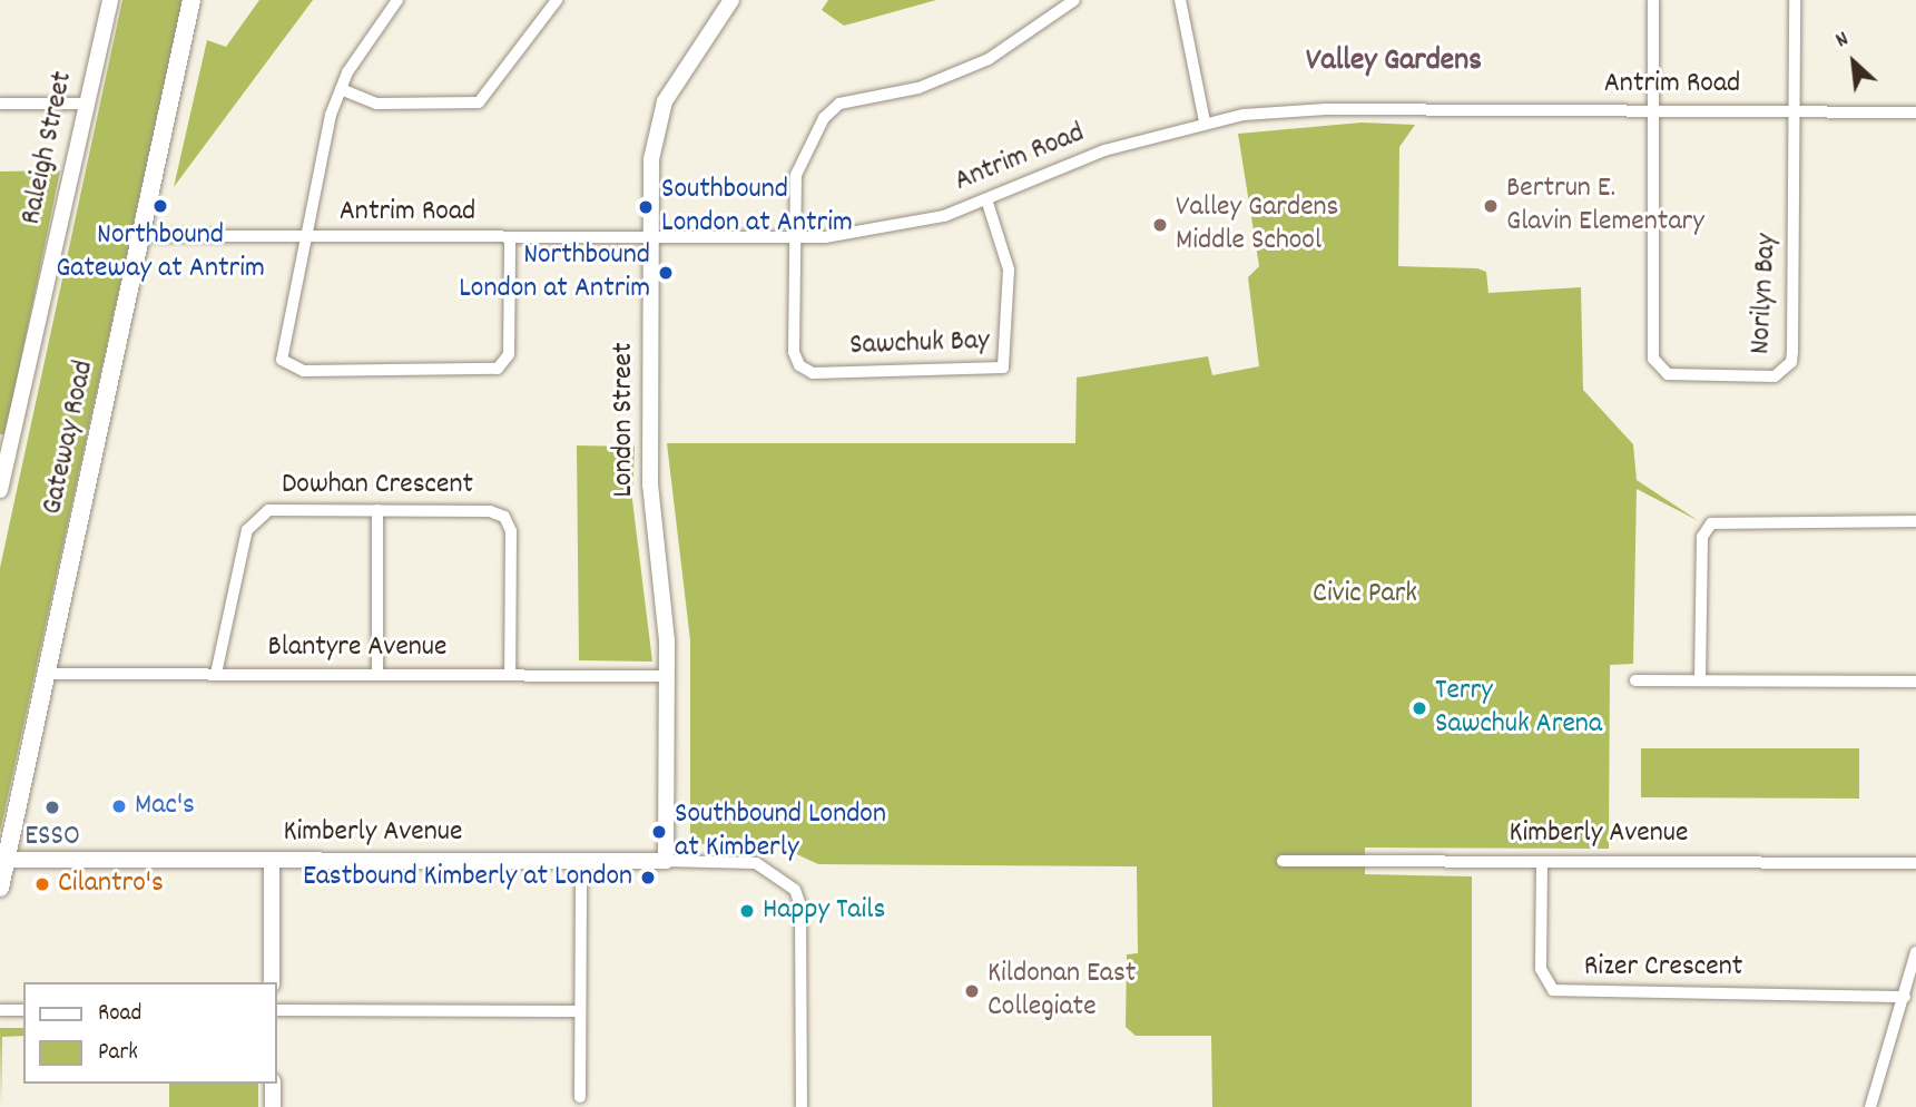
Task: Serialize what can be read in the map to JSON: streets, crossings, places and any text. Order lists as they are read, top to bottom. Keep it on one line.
{"streets":{"main road":["Gateway Road"],"street":["Antrim Road","Raleigh Street","Norilyn Bay","Sawchuk Bay","London Street","Dowhan Crescent","Blantyre Avenue","Kimberly Avenue","Rizer Crescent"]},"crossings":[["Antrim Road","Norilyn Bay"],["Antrim Road","Sawchuk Bay"],["Antrim Road","London Street"],["Antrim Road","Gateway Road"],["London Street","Blantyre Avenue"],["London Street","Kimberly Avenue"],["Gateway Road","Blantyre Avenue"],["Gateway Road","Kimberly Avenue"],["Dowhan Crescent","Blantyre Avenue"],["Kimberly Avenue","Rizer Crescent"]],"districts":["Valley Gardens"],"parks":["Civic Park"],"places":["Northbound Gateway at Antrim","Bertrun E. Glavin Elementary","Southbound London at Antrim","Valley Gardens Middle School","Northbound London at Antrim","Terry Sawchuk Arena","Mac's","ESSO","Southbound London at Kimberly","Eastbound Kimberly at London","Cilantro's","Happy Tails","Kildonan East Collegiate"],"legend":["Road","Park"],"north":"top left"}
